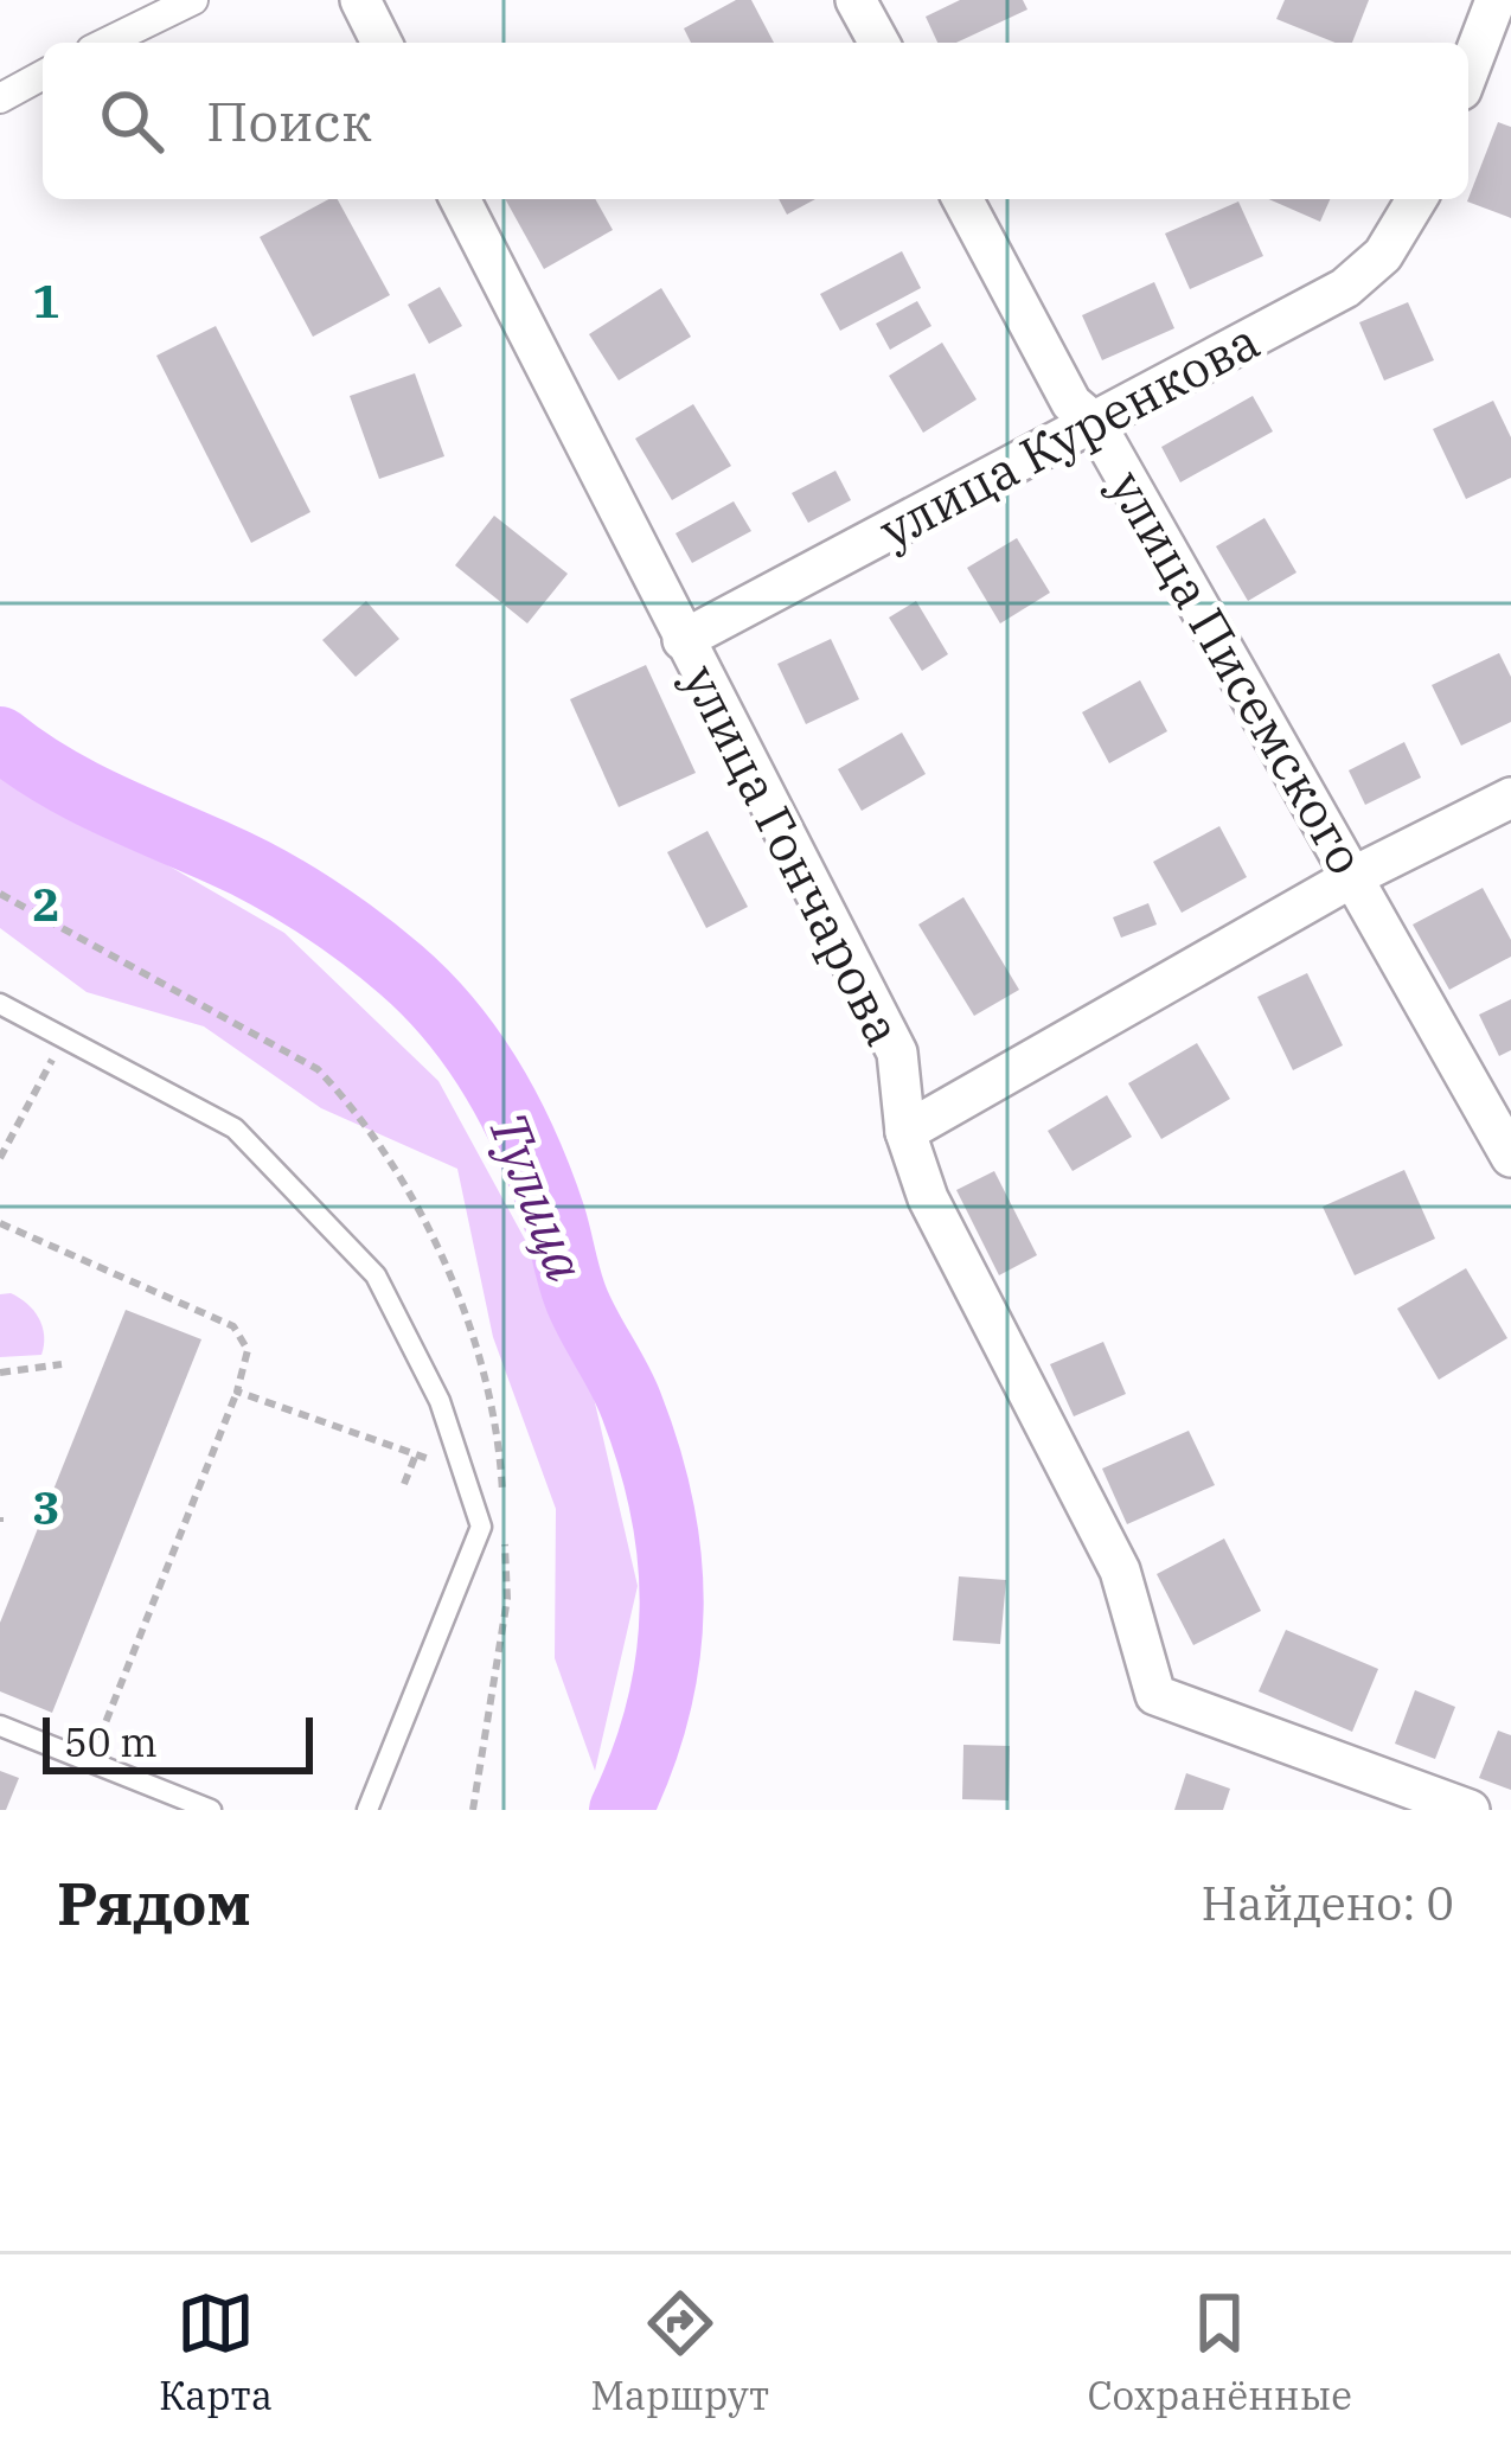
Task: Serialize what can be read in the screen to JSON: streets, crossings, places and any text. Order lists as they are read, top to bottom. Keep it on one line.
{"streets":{"street":["улица Куренкова","улица Писемского","улица Гончарова"]},"crossings":[["улица Куренкова","улица Писемского"],["улица Куренкова","улица Гончарова"]],"water":["Тулица"],"scale_bar":"50 m","page":{"search":"Поиск","scale":"50 m","heading":["Рядом","Найдено: 0"],"nav":["Карта","Маршрут","Сохранённые"]},"grid":{"rows":["1","2","3"]}}
